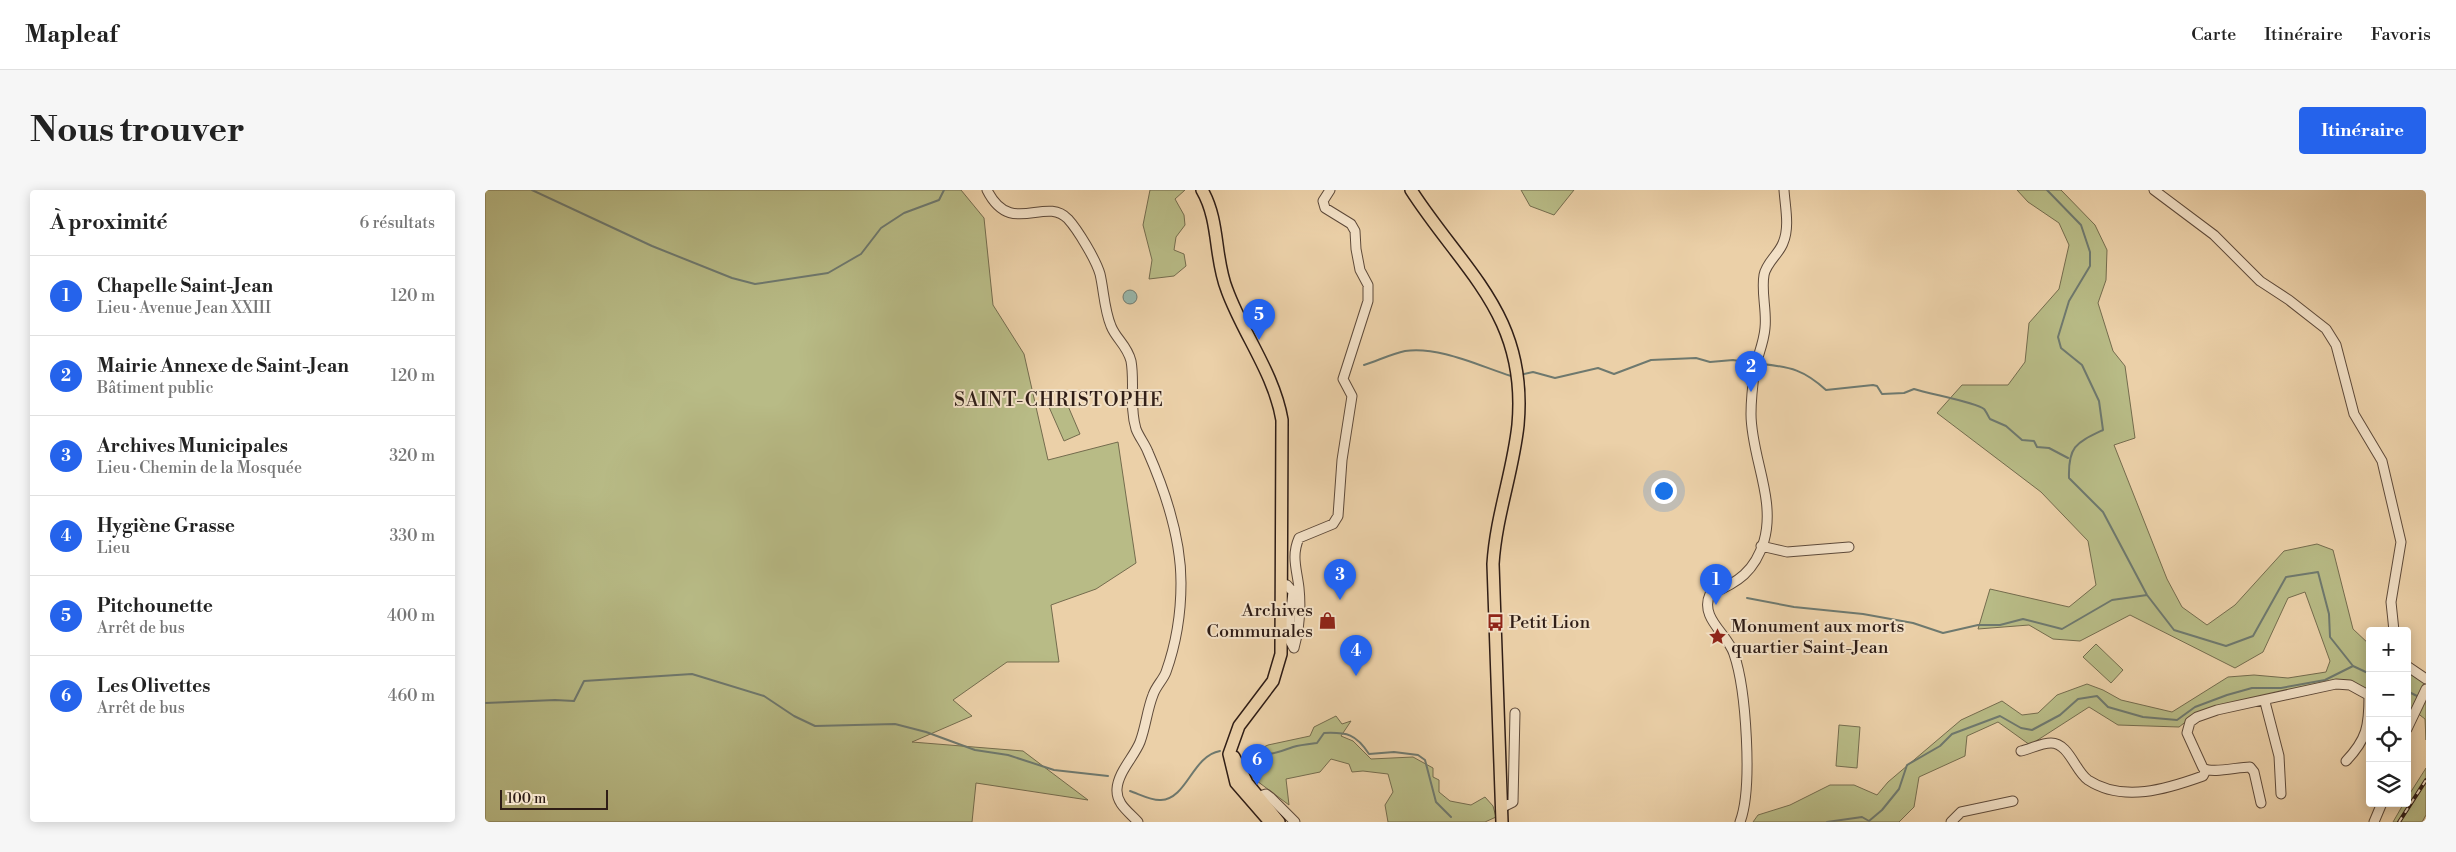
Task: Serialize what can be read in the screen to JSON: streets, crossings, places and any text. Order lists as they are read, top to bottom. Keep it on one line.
{"districts":["SAINT-CHRISTOPHE"],"places":{"shop":["Archives Communales"],"bus stop":["Petit Lion"],"place":["Monument aux morts quartier Saint-Jean"]},"scale_bar":"100 m","page":{"header":"Mapleaf","nav":["Carte","Itinéraire","Favoris"],"buttons":"Itinéraire","title":"Nous trouver","heading":["À proximité","6 résultats"],"list":[{"mark":"1","name":"Chapelle Saint-Jean","note":"Lieu · Avenue Jean XXIII","value":"120 m"},{"mark":"2","name":"Mairie Annexe de Saint-Jean","note":"Bâtiment public","value":"120 m"},{"mark":"3","name":"Archives Municipales","note":"Lieu · Chemin de la Mosquée","value":"320 m"},{"mark":"4","name":"Hygiène Grasse","note":"Lieu","value":"330 m"},{"mark":"5","name":"Pitchounette","note":"Arrêt de bus","value":"400 m"},{"mark":"6","name":"Les Olivettes","note":"Arrêt de bus","value":"460 m"}],"pins":["5","2","3","1","4","6"],"map_buttons":["+","−"],"scale":"100 m"}}
